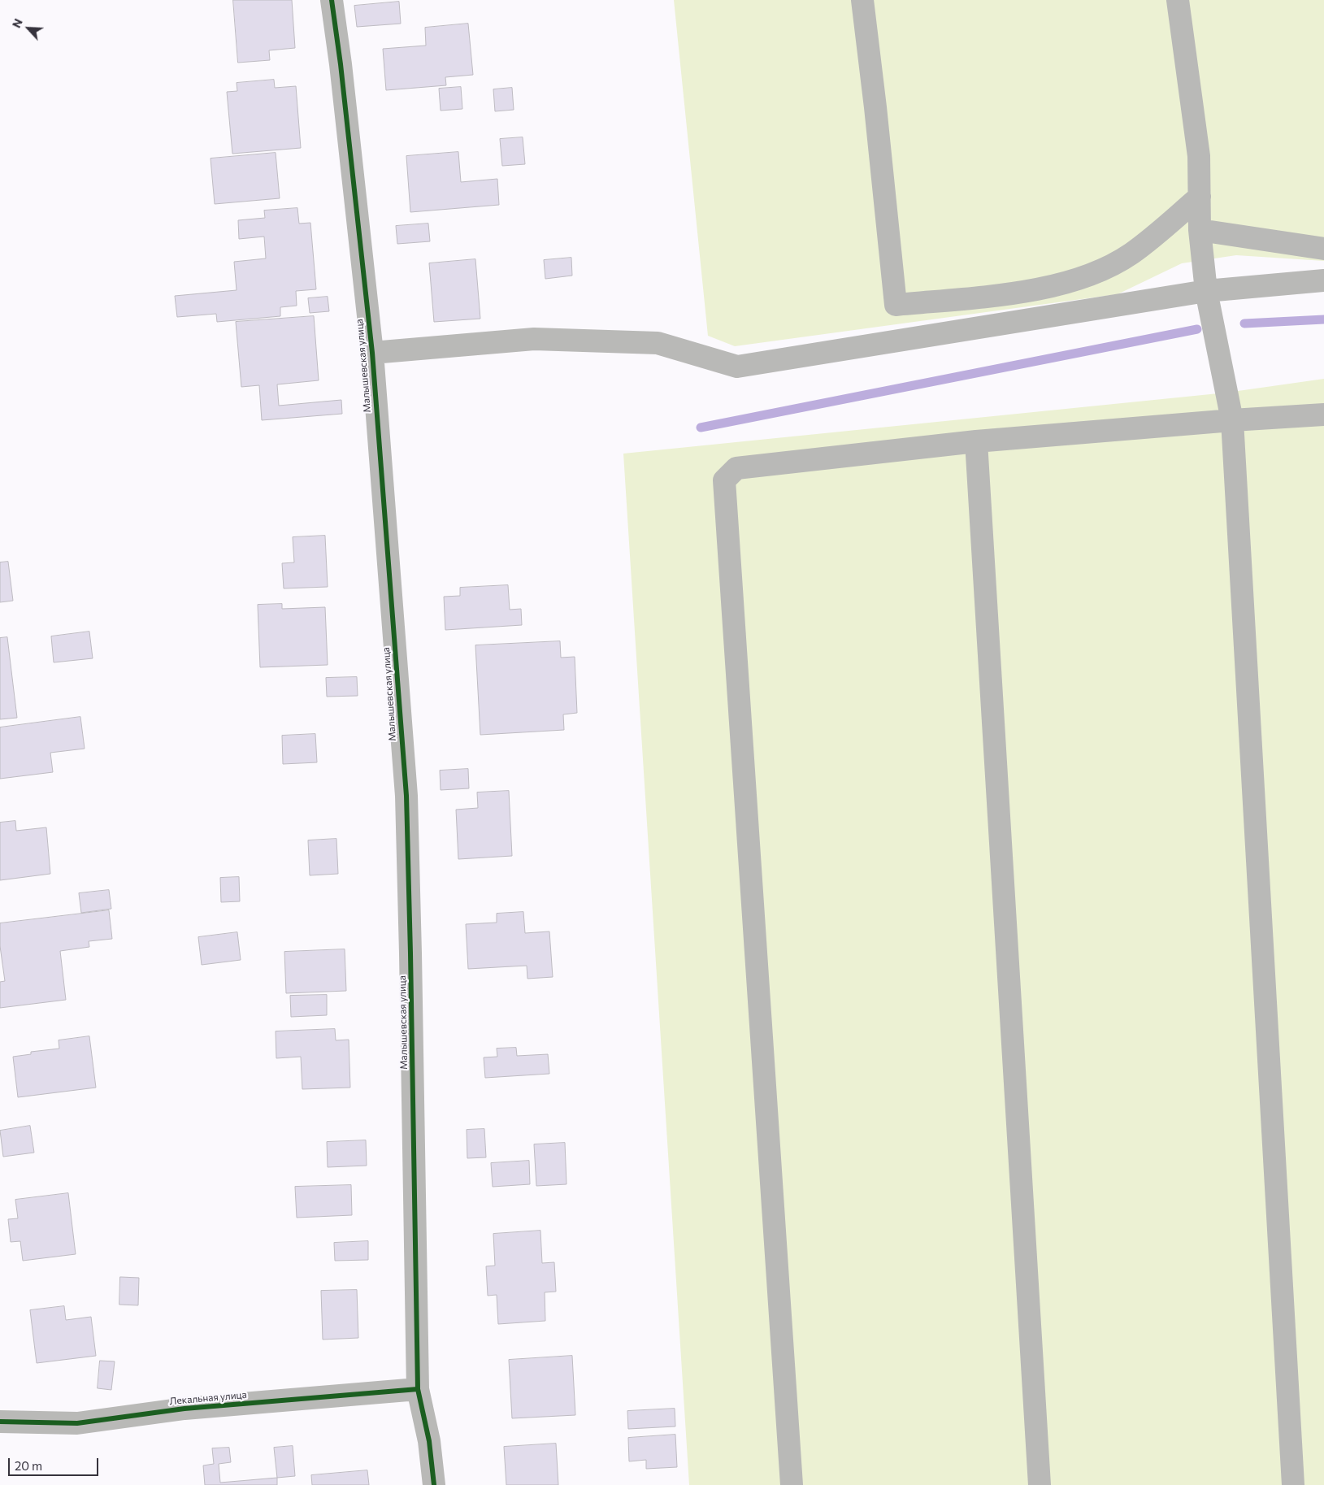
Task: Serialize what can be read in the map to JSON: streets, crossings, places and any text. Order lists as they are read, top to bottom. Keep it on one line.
{"streets":{"street":["Малышевская улица","Лекальная улица"]},"crossings":[["Малышевская улица","Лекальная улица"]],"scale_bar":"20 m","north":"top left"}
